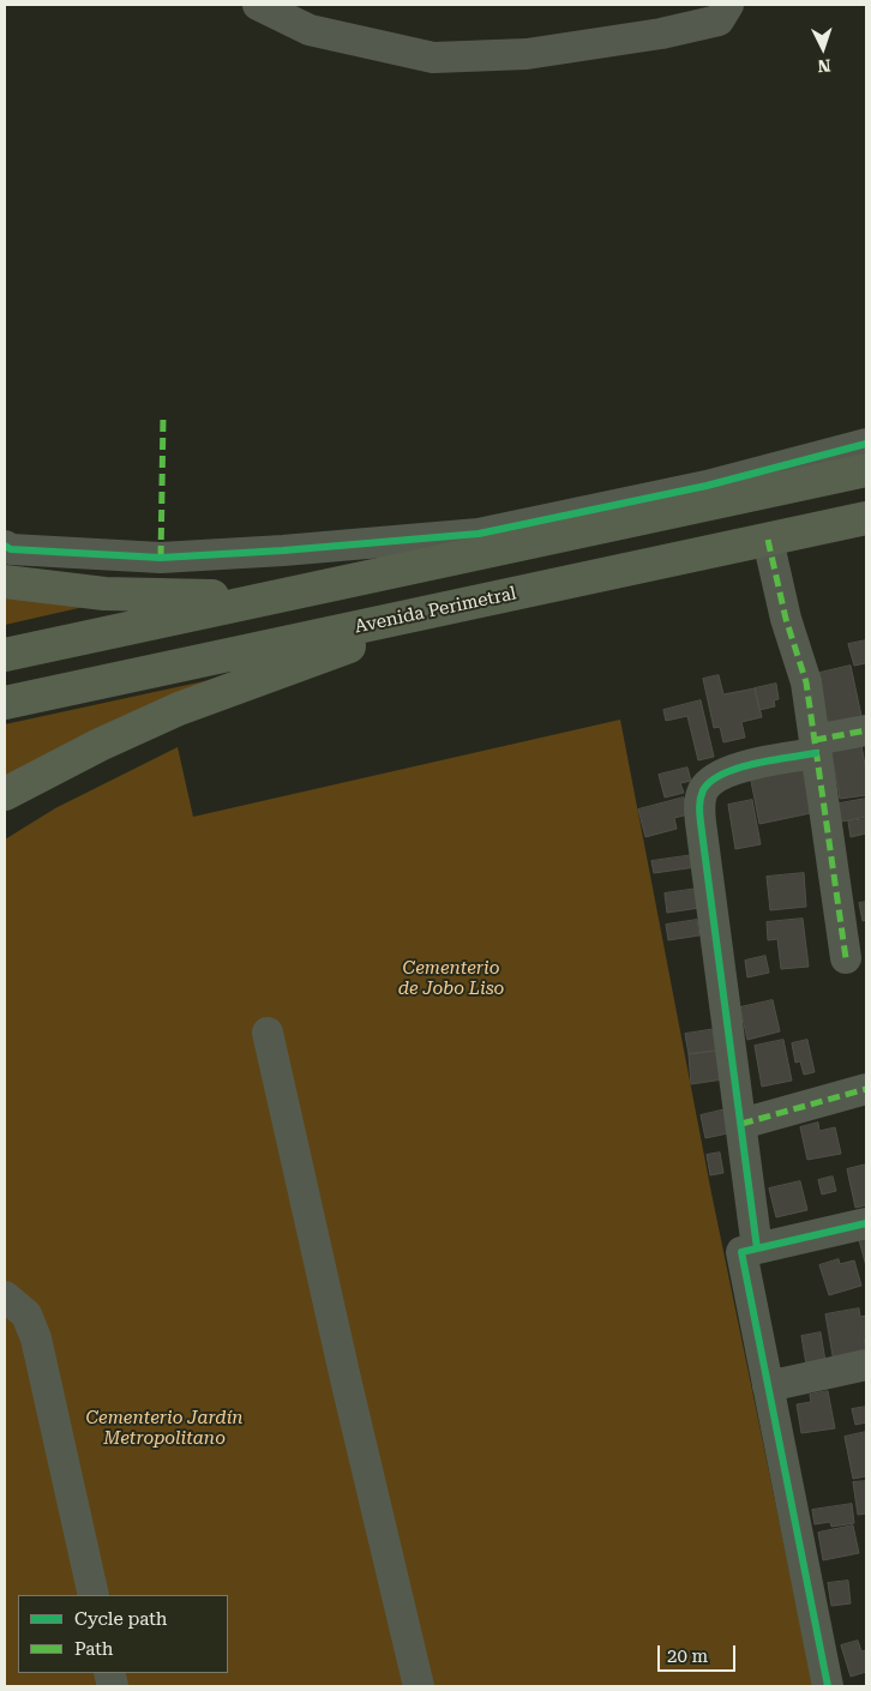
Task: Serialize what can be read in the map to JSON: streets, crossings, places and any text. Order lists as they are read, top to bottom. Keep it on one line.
{"streets":{"highway":["Avenida Perimetral"]},"parks":["Cementerio de Jobo Liso","Cementerio Jardín Metropolitano"],"legend":["Cycle path","Path"],"scale_bar":"20 m","north":"bottom"}
